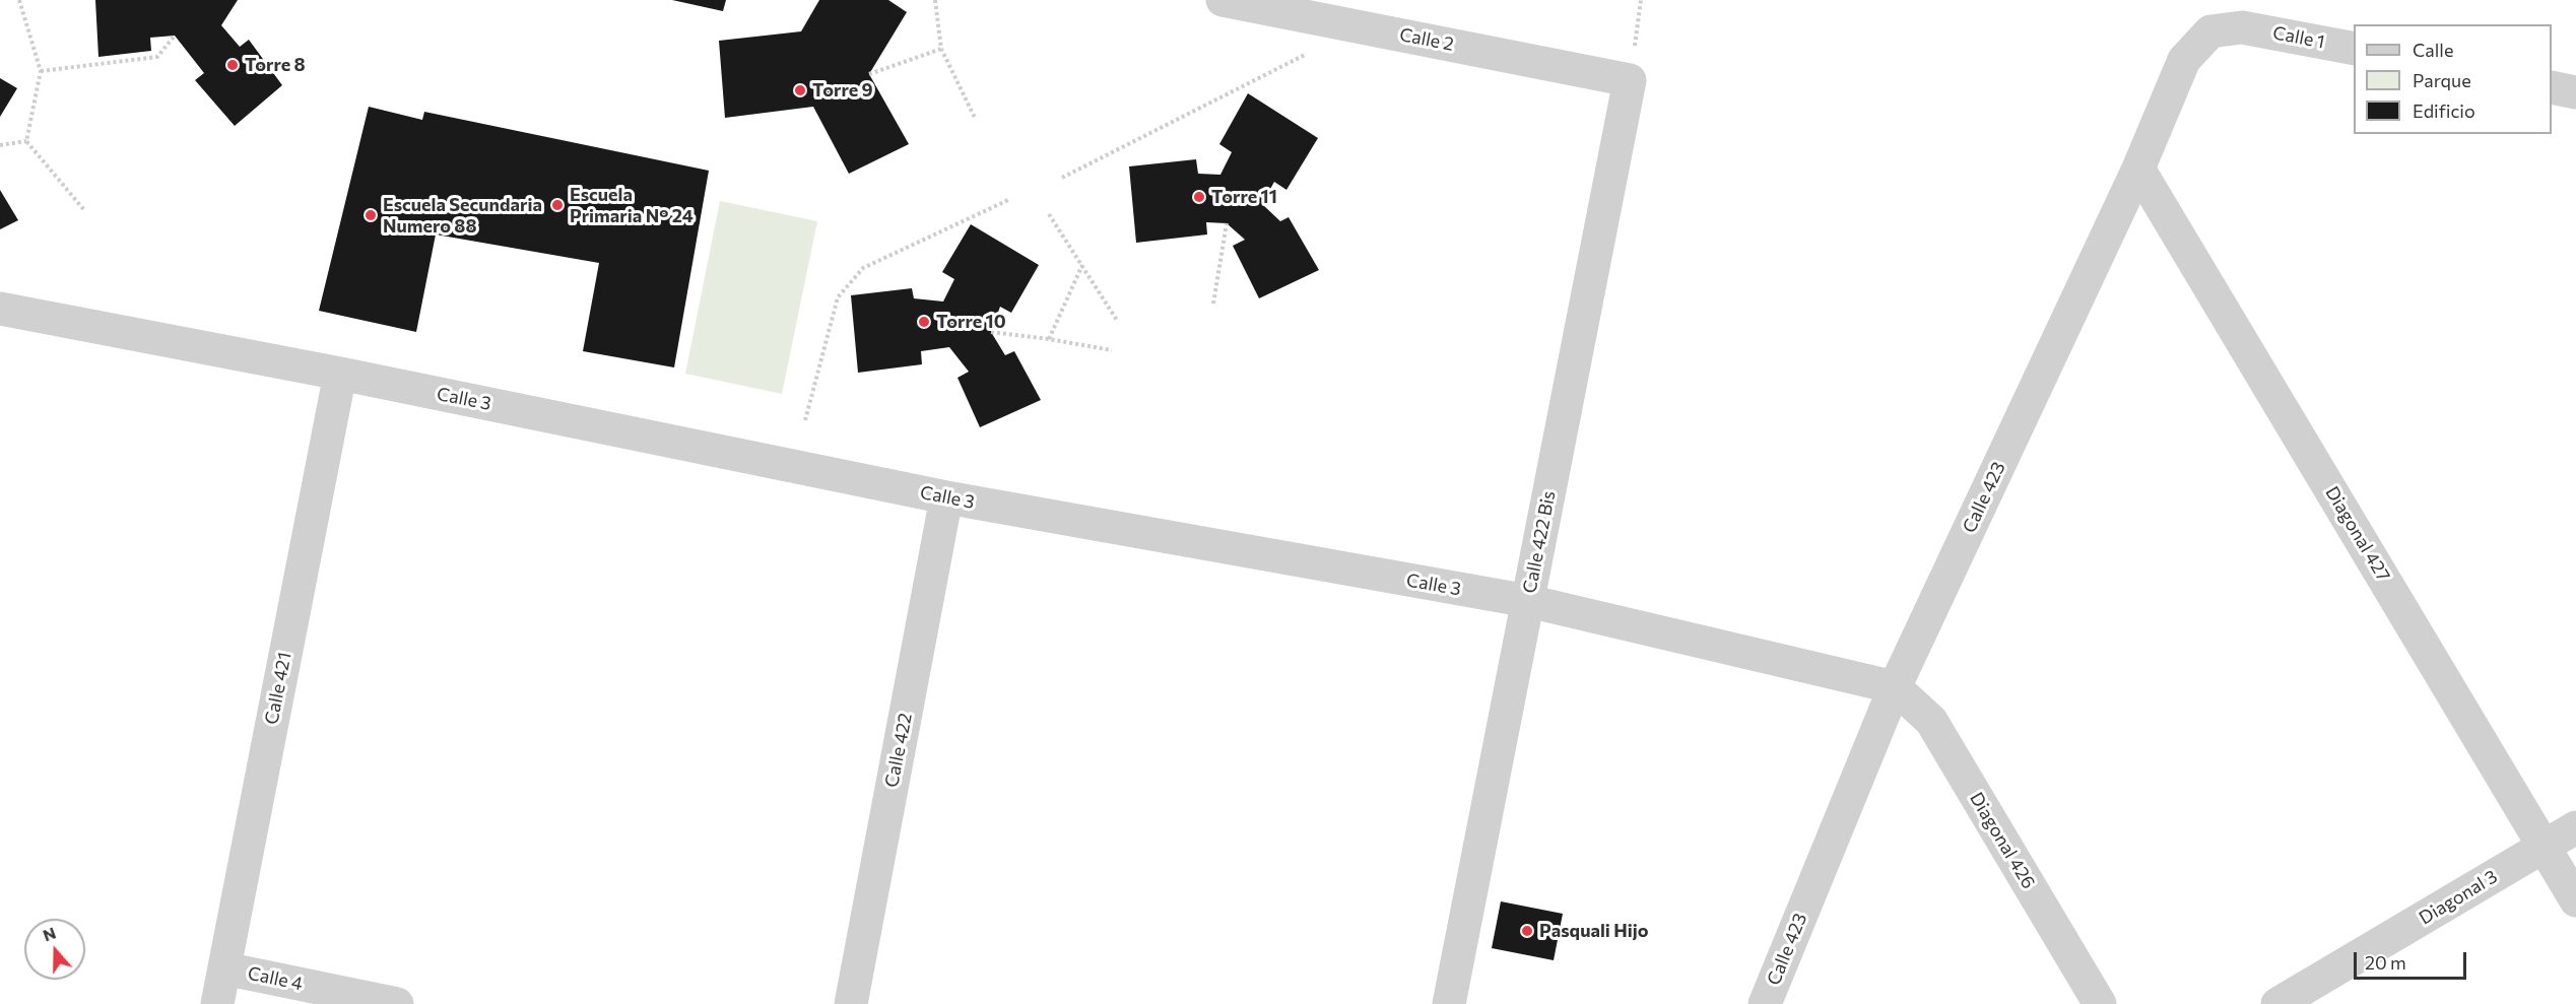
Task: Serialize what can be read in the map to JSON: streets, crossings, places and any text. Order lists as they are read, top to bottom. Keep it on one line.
{"streets":{"street":["Calle 1","Calle 2","Calle 3","Calle 423","Diagonal 427","Calle 422 Bis","Calle 421","Calle 422","Diagonal 426","Diagonal 3","Calle 4"]},"crossings":[["Calle 1","Calle 423"],["Calle 2","Calle 422 Bis"],["Calle 3","Calle 423"],["Calle 3","Calle 422 Bis"],["Calle 3","Calle 421"],["Calle 3","Calle 422"],["Calle 3","Diagonal 426"],["Calle 423","Diagonal 427"],["Calle 423","Diagonal 426"],["Diagonal 427","Diagonal 3"],["Calle 421","Calle 4"]],"places":["Torre 8","Torre 9","Torre 11","Escuela Primaria N° 24","Escuela Secundaria Numero 88","Torre 10","Pasquali Hijo"],"legend":["Calle","Parque","Edificio"],"scale_bar":"20 m","north":"top"}
